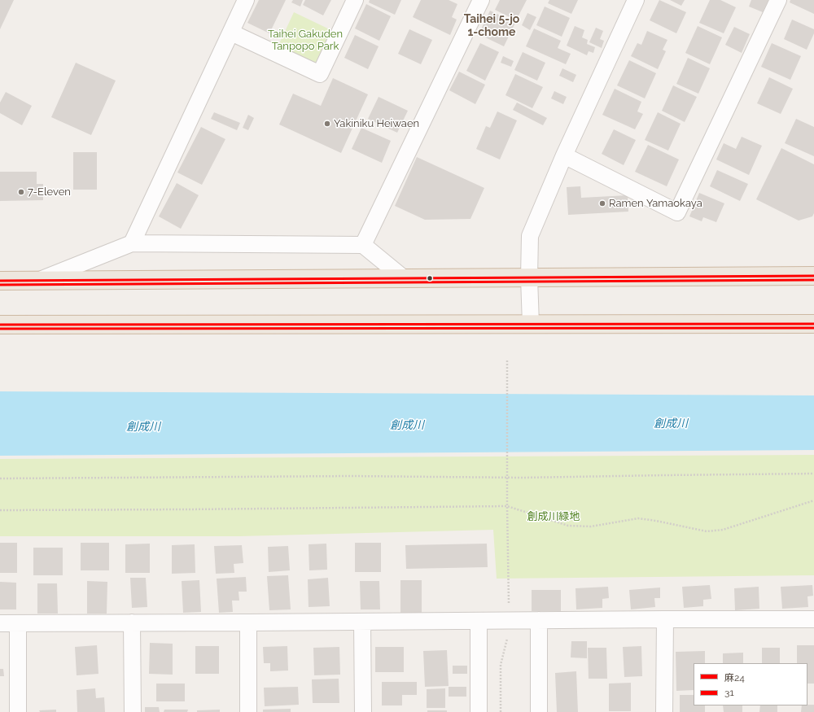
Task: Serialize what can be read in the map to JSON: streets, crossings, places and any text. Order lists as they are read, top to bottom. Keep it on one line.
{"districts":["Taihei 5-jo 1-chome"],"water":["創成川"],"parks":["Taihei Gakuden Tanpopo Park","創成川緑地"],"places":["Yakiniku Heiwaen","7-Eleven","Ramen Yamaokaya"],"lines":["transit line 麻24","transit line 31"],"legend":["麻24","31"]}
